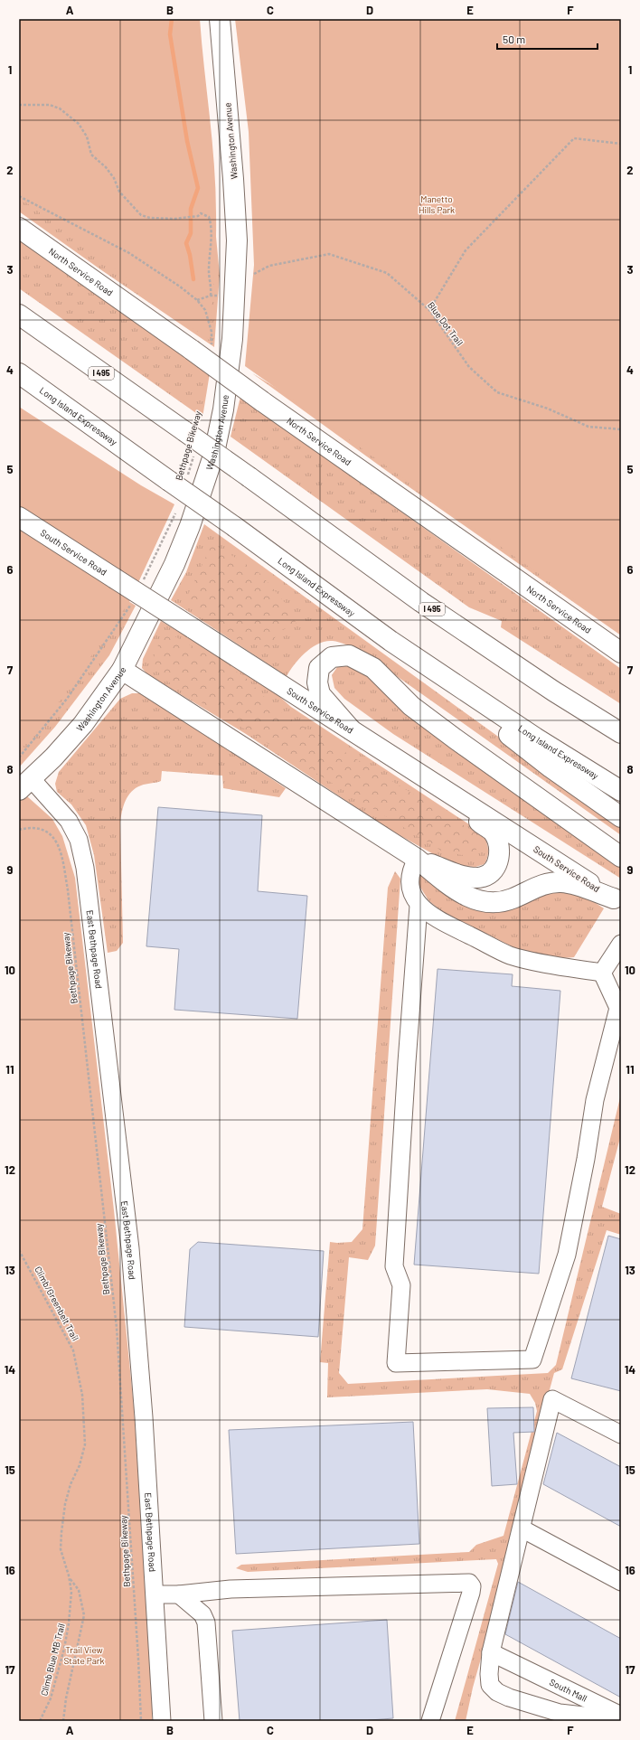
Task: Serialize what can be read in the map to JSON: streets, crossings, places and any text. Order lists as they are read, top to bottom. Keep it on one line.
{"streets":{"main road":["Washington Avenue","North Service Road","I 495","Long Island Expressway","South Service Road"],"street":["East Bethpage Road","South Mall"],"path":["Blue Dot Trail","Bethpage Bikeway","Climb/Greenbelt Trail","Climb Blue MB Trail"]},"crossings":[["Washington Avenue","East Bethpage Road"],["Long Island Expressway","Bethpage Bikeway"],["Climb/Greenbelt Trail","Climb Blue MB Trail"]],"parks":["Manetto Hills Park","Trail View State Park"],"scale_bar":"50 m","grid":{"columns":["A","B","C","D","E","F"],"rows":["1","2","3","4","5","6","7","8","9","10","11","12","13","14","15","16","17"]}}
